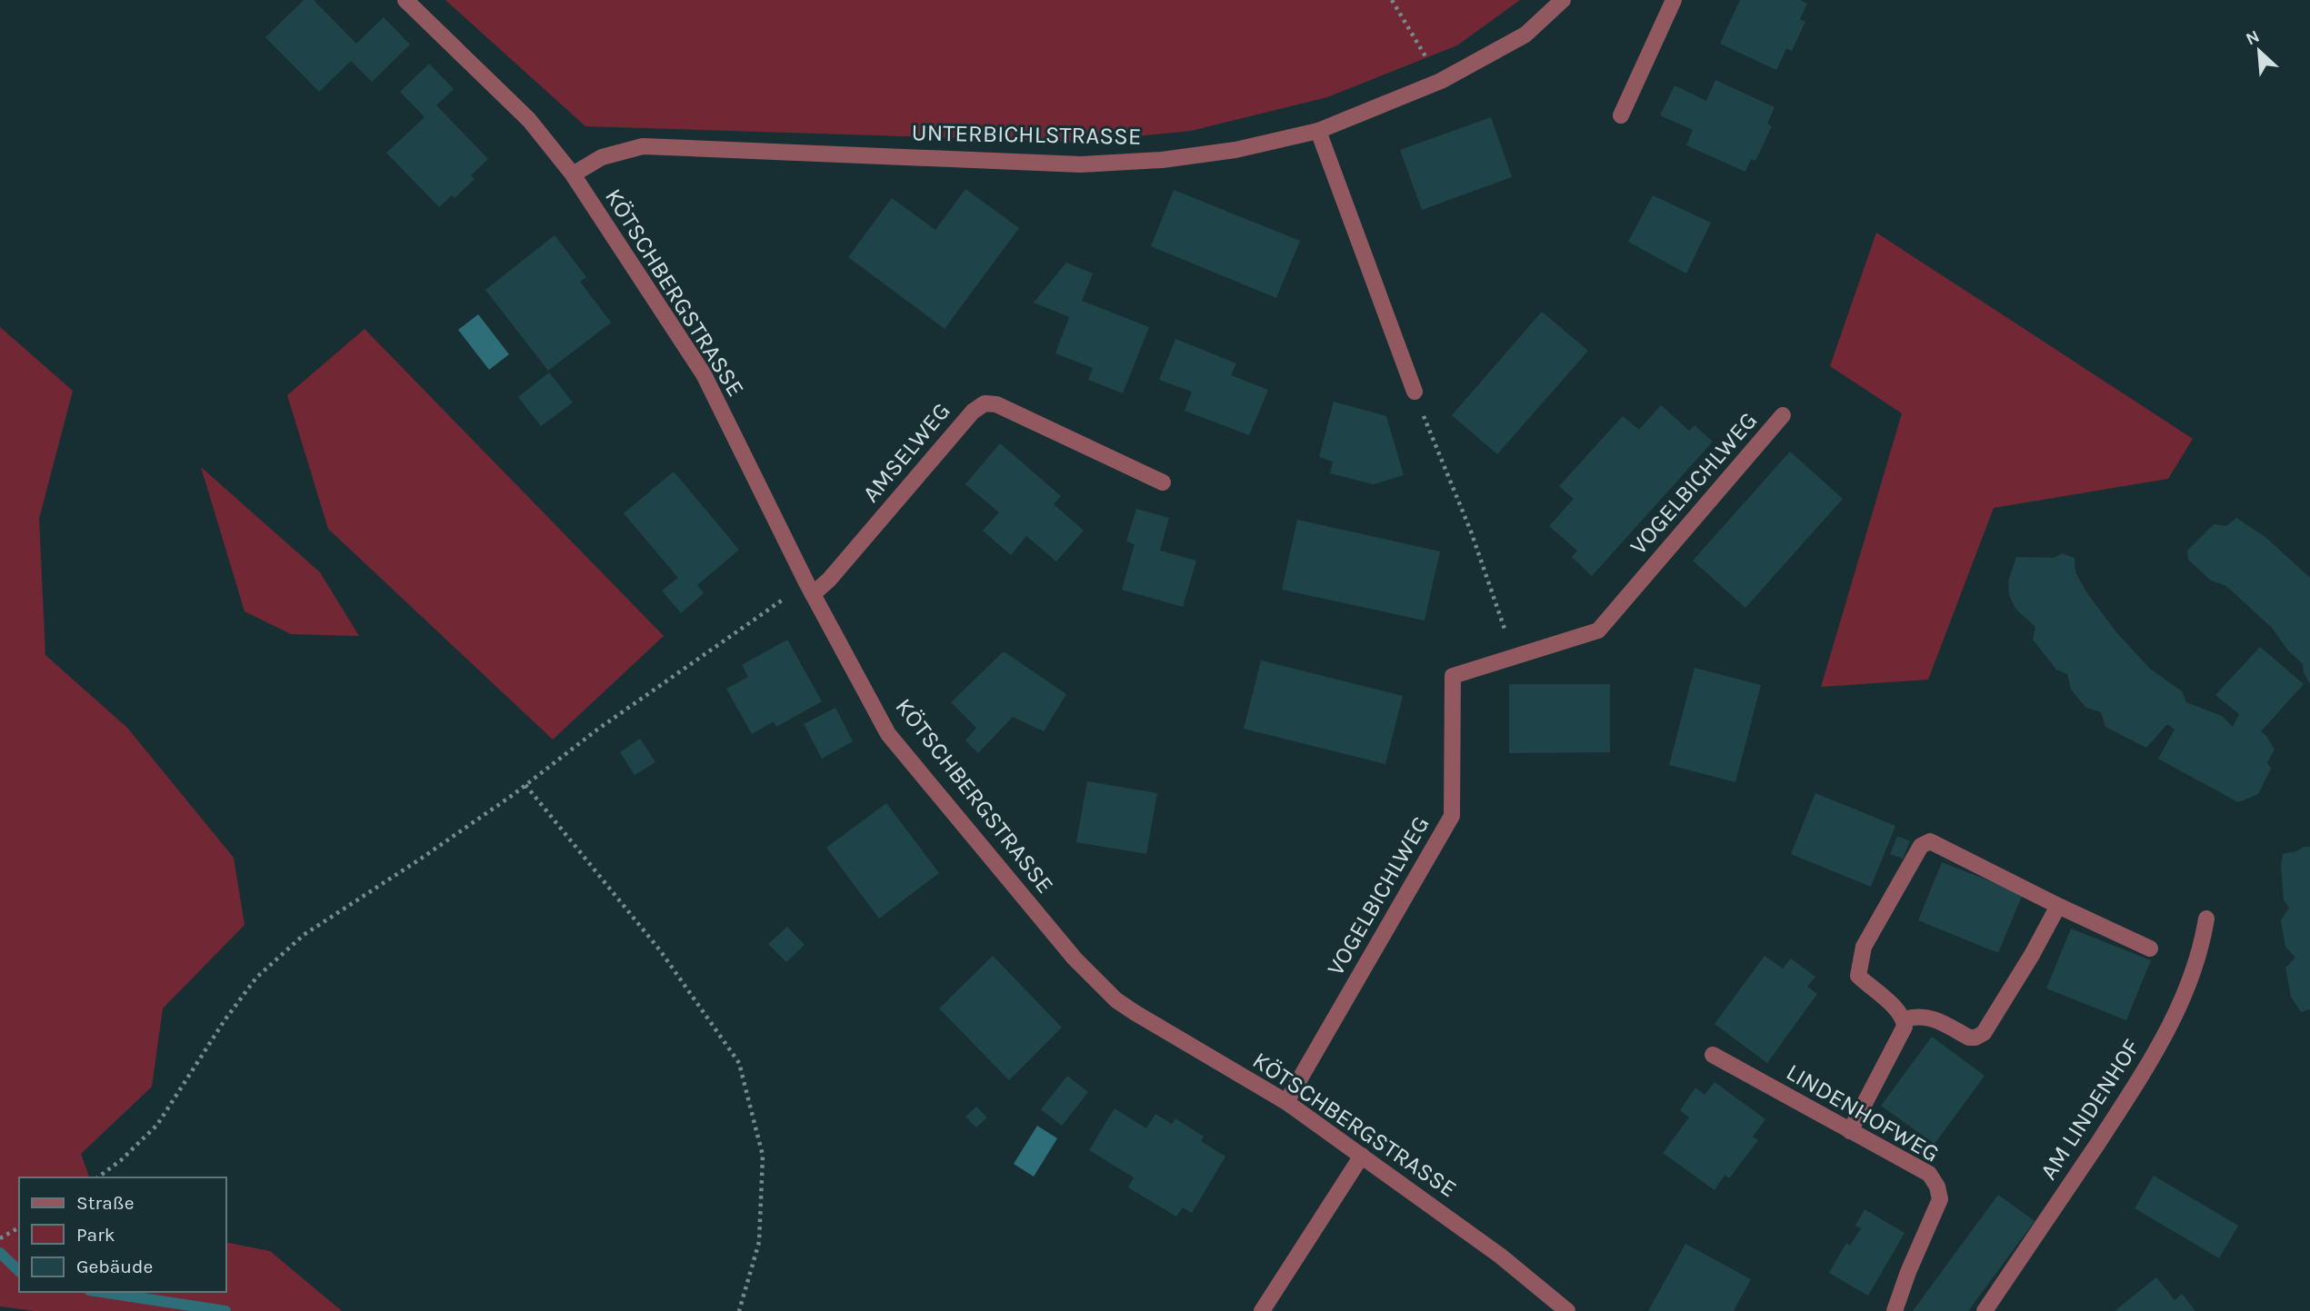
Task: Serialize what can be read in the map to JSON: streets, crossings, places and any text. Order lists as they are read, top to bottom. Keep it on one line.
{"streets":{"street":["UNTERBICHLSTRASSE","KÖTSCHBERGSTRASSE","AMSELWEG","VOGELBICHLWEG","AM LINDENHOF","LINDENHOFWEG"]},"crossings":[["UNTERBICHLSTRASSE","KÖTSCHBERGSTRASSE"],["KÖTSCHBERGSTRASSE","AMSELWEG"],["KÖTSCHBERGSTRASSE","VOGELBICHLWEG"]],"legend":["Straße","Park","Gebäude"],"north":"top left"}
